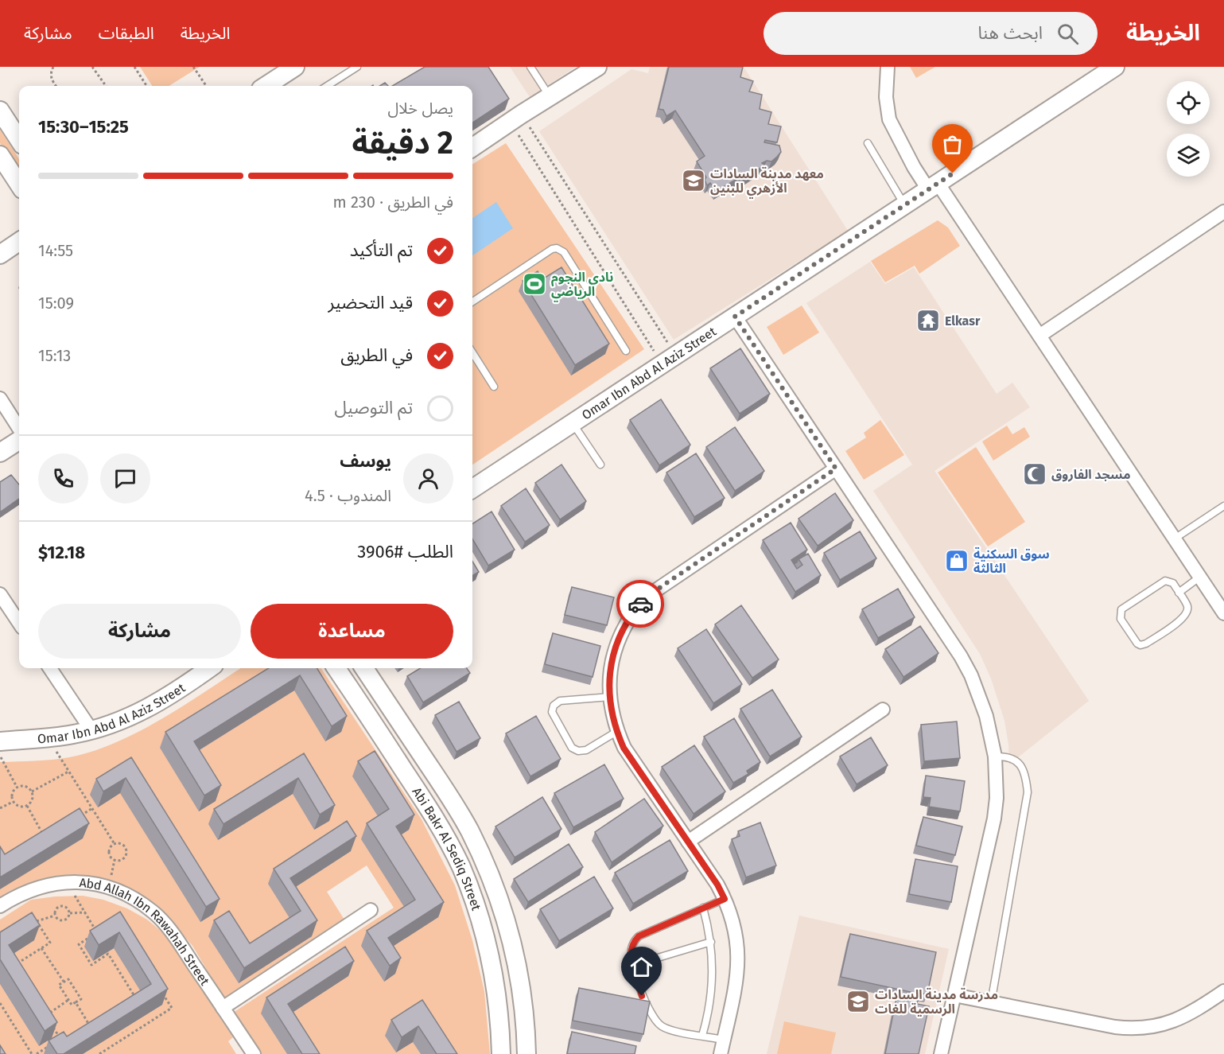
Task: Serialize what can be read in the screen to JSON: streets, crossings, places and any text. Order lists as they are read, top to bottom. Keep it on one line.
{"streets":{"street":["Omar Ibn Abd Al Aziz Street","Abi Bakr Al Sediq Street","Abd Allah Ibn Rawahah Street"]},"places":{"school or university":["معهد مدينة السادات الأزهري للبنين","مدرسة مدينة السادات الرسمية للغات"],"sports":["نادي النجوم الرياضي"],"temple":["Elkasr"],"mosque":["مسجد الفاروق"],"shop":["سوق السكنية الثالثة"]},"page":{"header":"الخريطة","search":"ابحث هنا","nav":["الخريطة","الطبقات","مشاركة"],"heading":["2 دقيقة","يصل خلال","15:25–15:30"],"panel":["يوسف","المندوب · 4.5","الطلب #3906","$12.18"],"bar":"في الطريق · 230 m","list":[["تم التأكيد","14:55"],["قيد التحضير","15:09"],["في الطريق","15:13"],"تم التوصيل"],"buttons":["مساعدة","مشاركة"]}}
